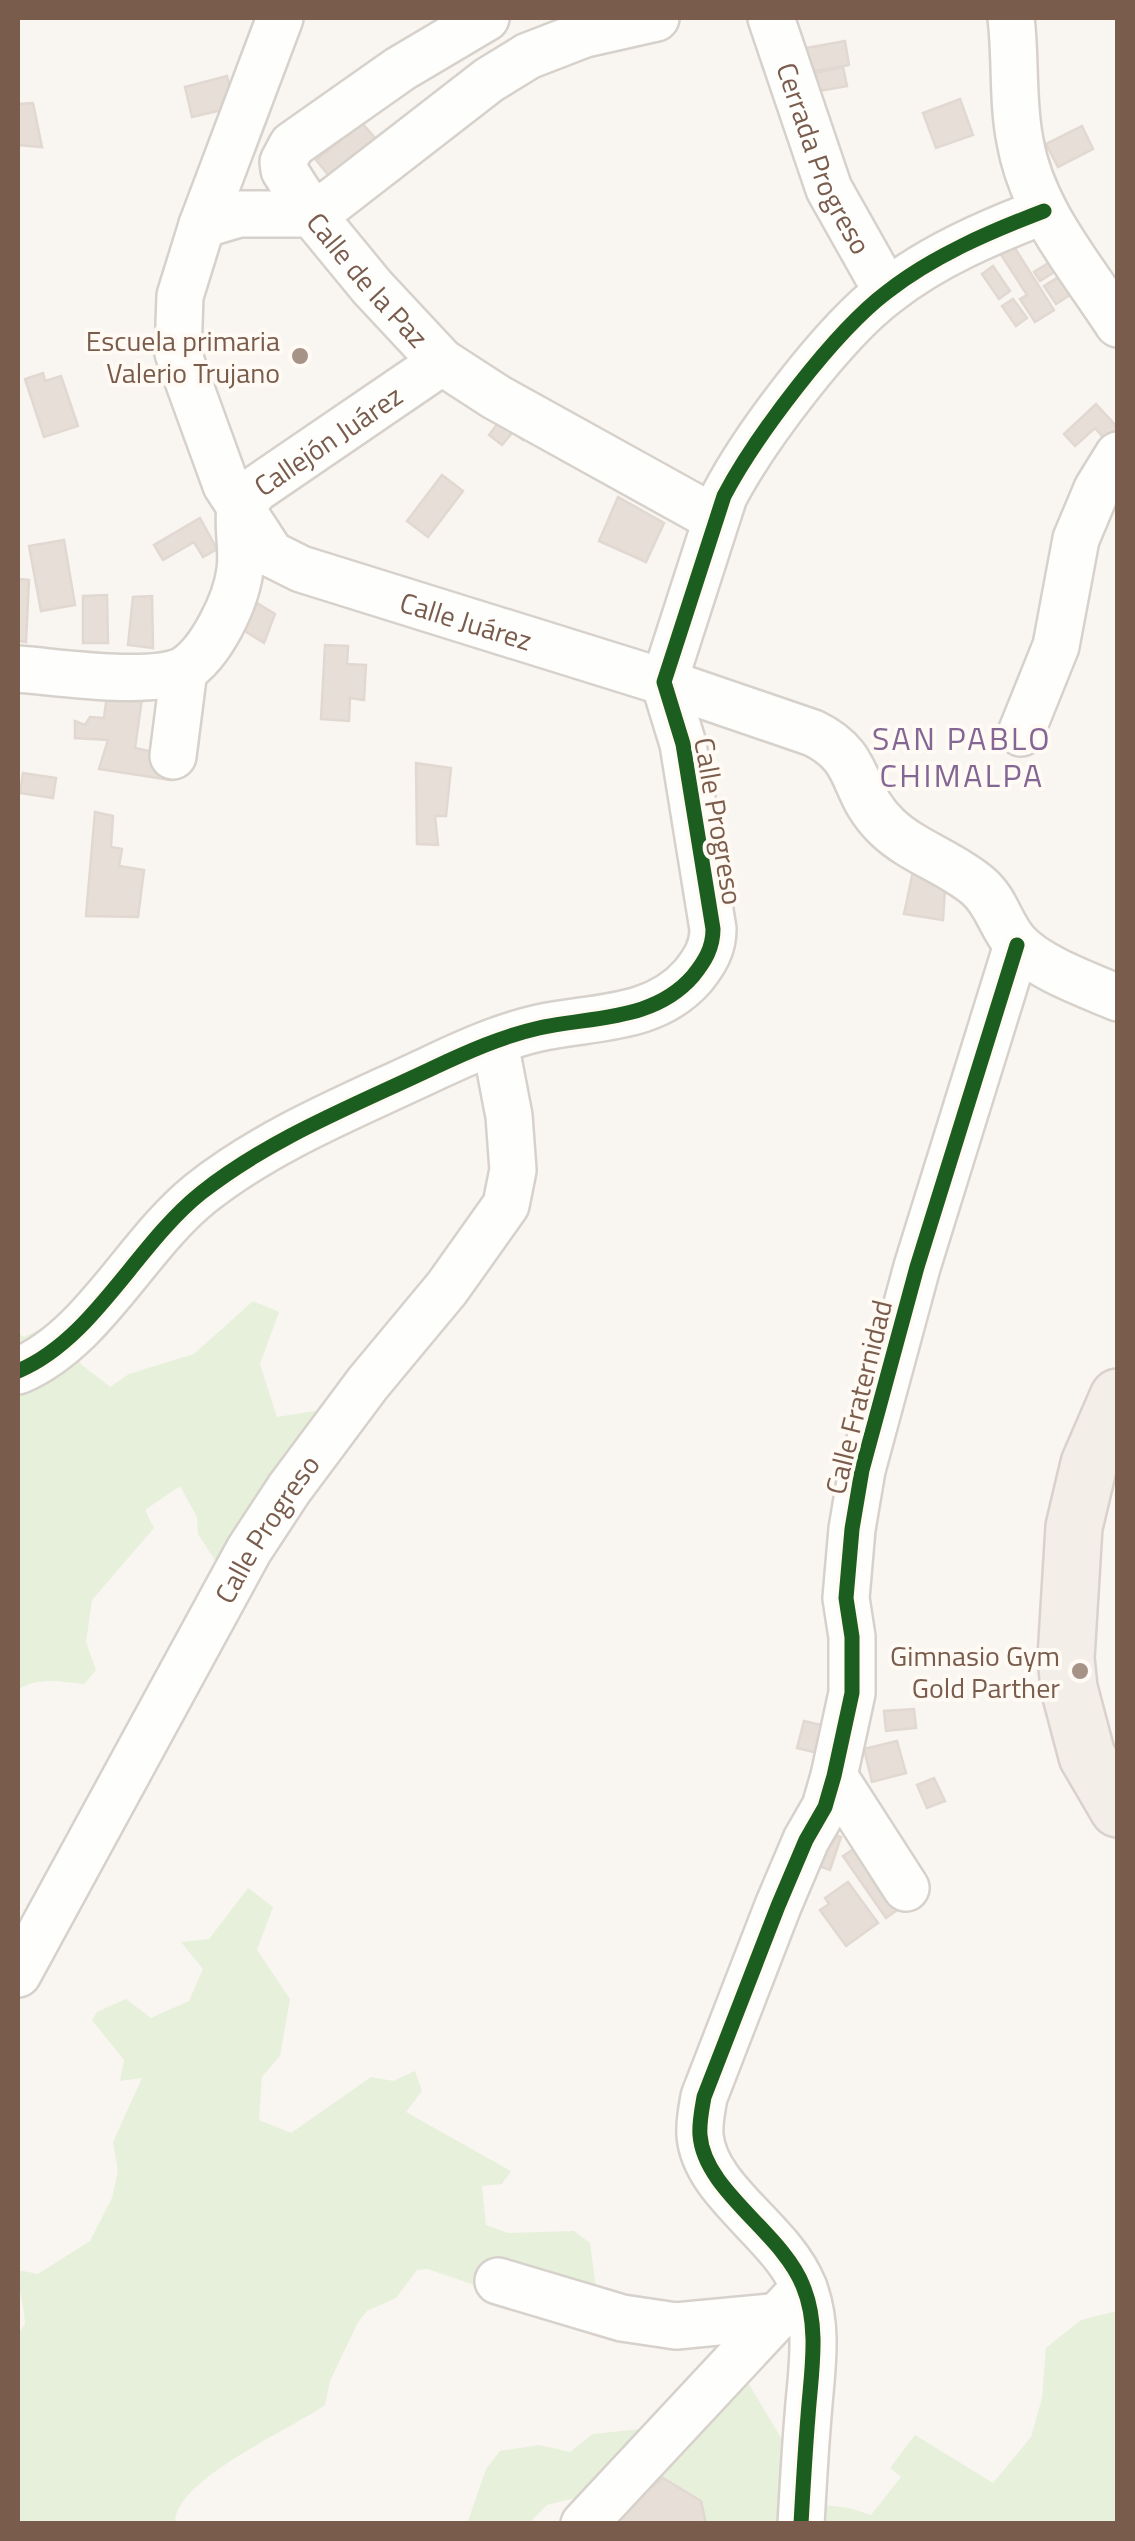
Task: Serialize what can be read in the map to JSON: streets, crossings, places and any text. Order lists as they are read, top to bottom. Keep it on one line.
{"streets":{"street":["Cerrada Progreso","Calle de la Paz","Callejón Juárez","Calle Juárez","Calle Progreso","Calle Fraternidad"]},"crossings":[["Calle de la Paz","Callejón Juárez"],["Callejón Juárez","Calle Juárez"],["Calle Juárez","Calle Progreso"],["Calle Juárez","Calle Fraternidad"]],"districts":["SAN PABLO CHIMALPA"],"places":["Escuela primaria Valerio Trujano","Gimnasio Gym Gold Parther"]}
